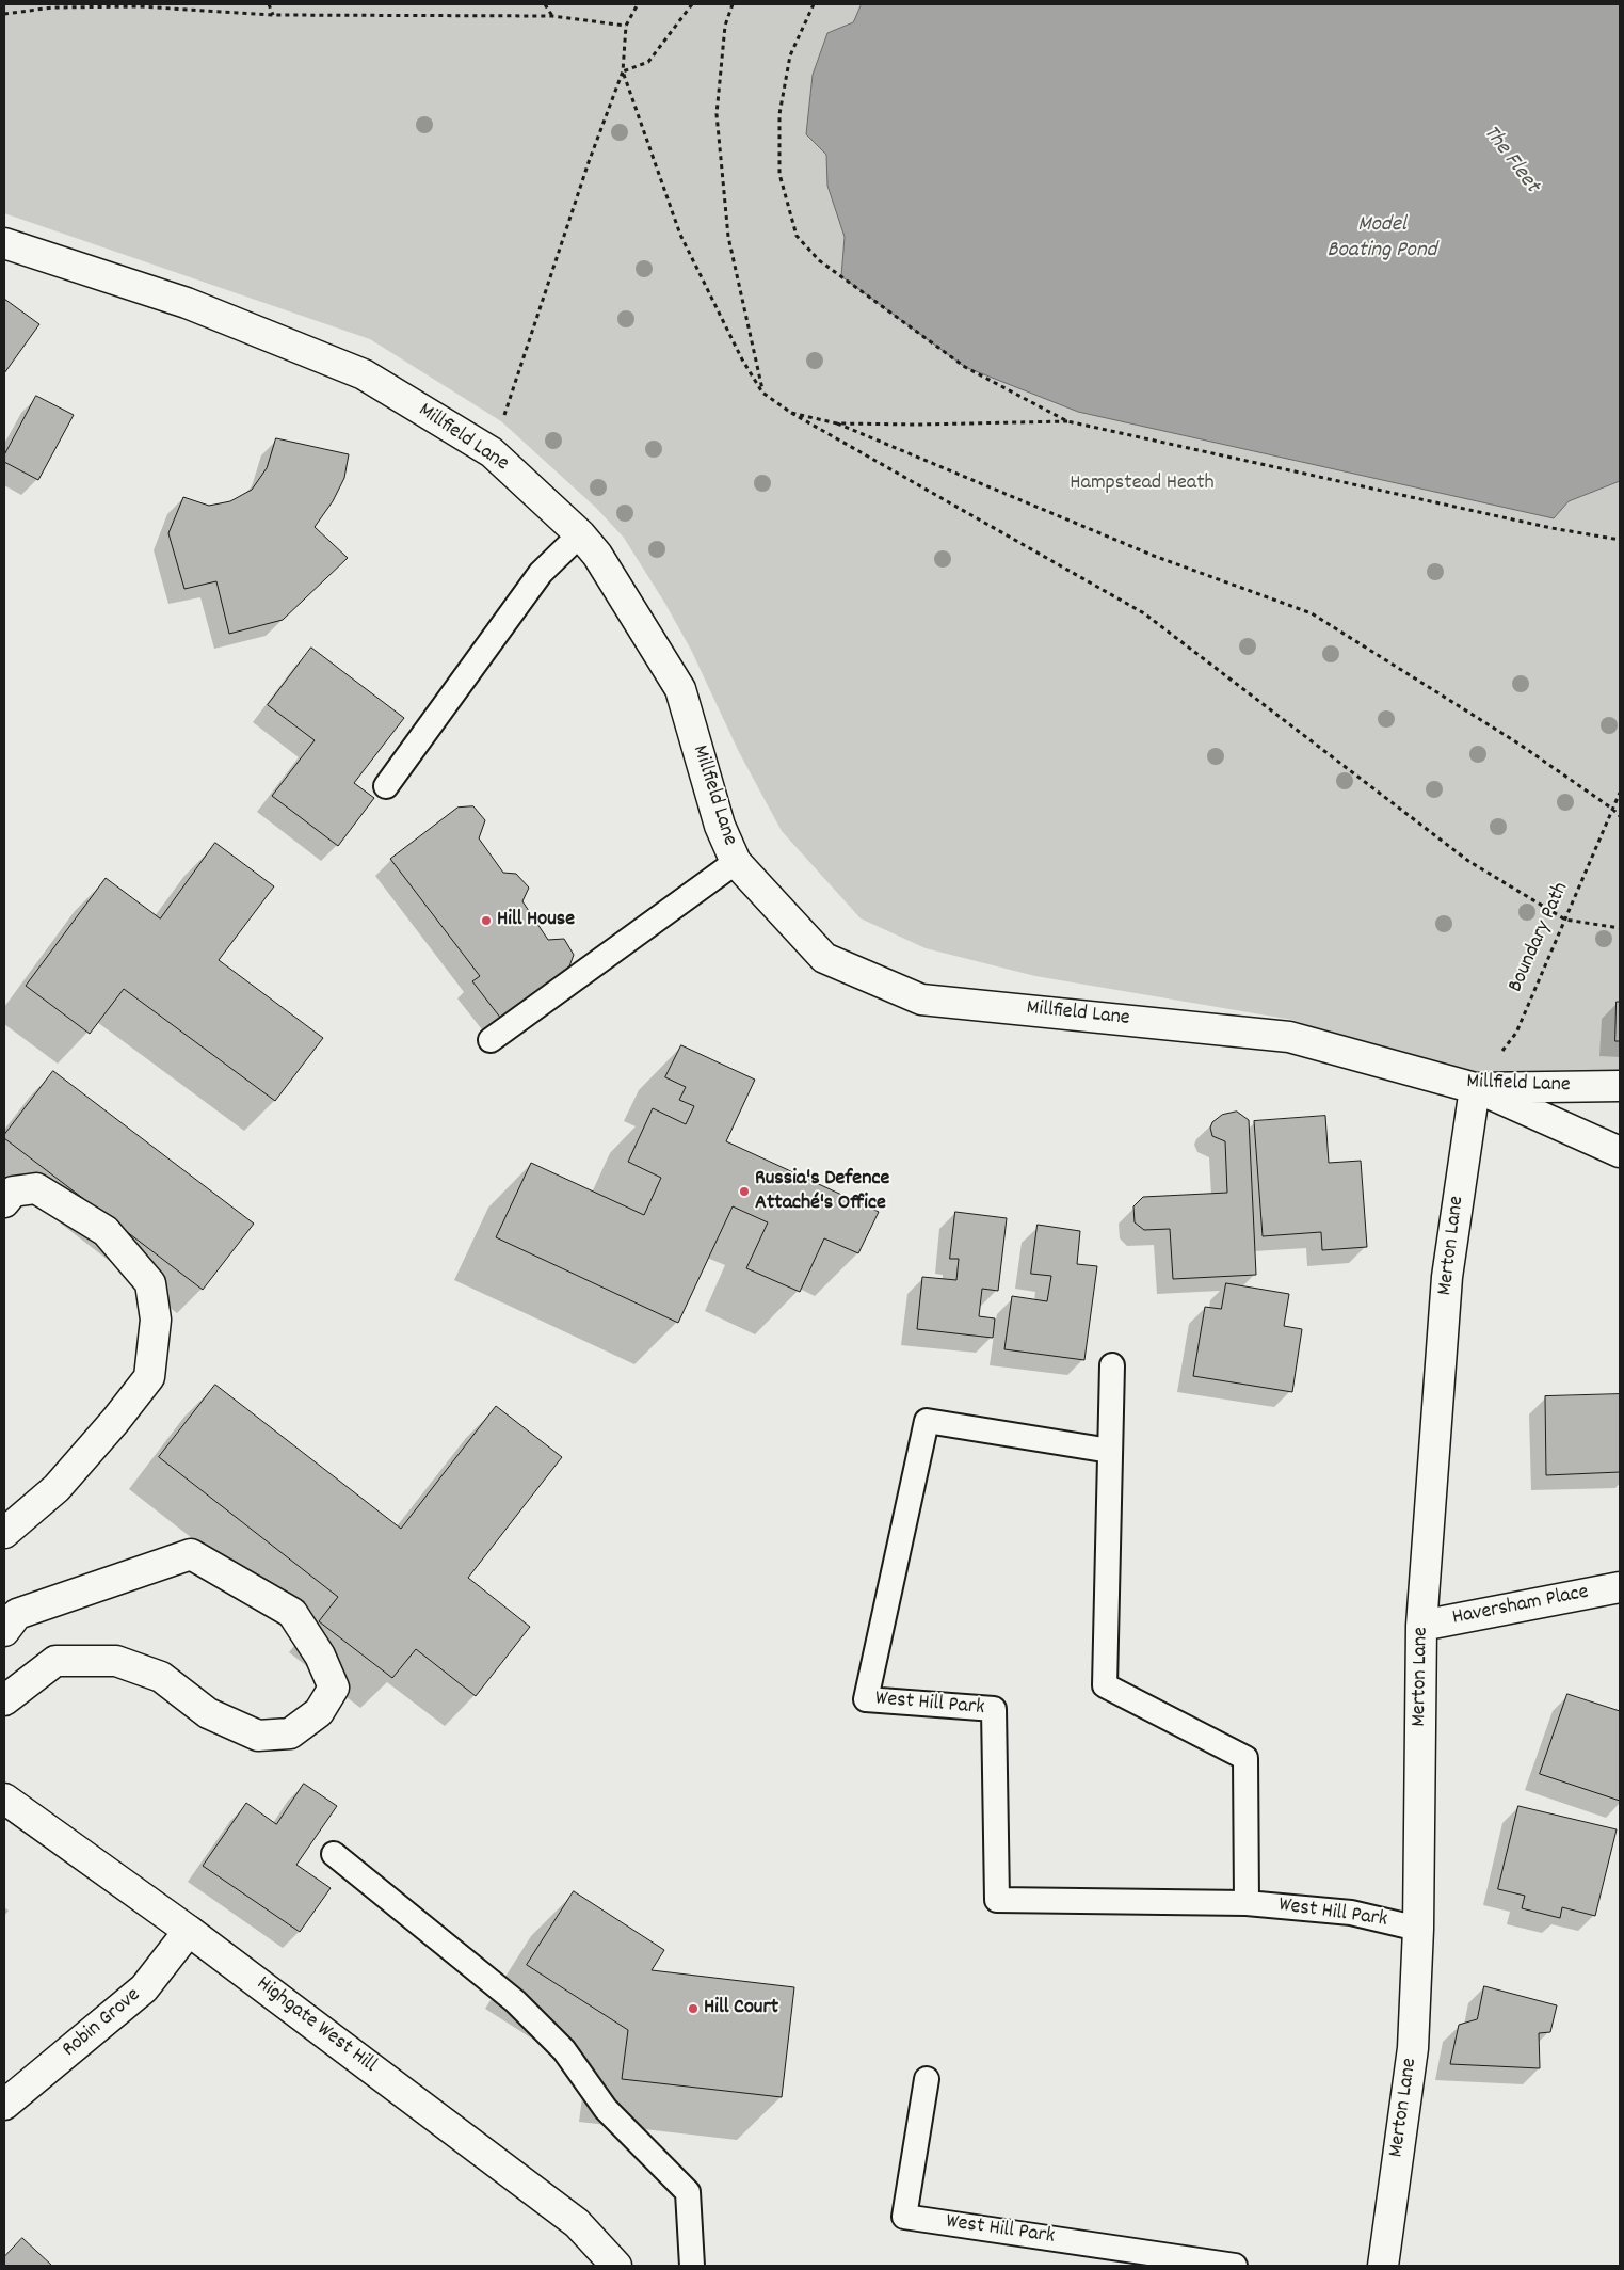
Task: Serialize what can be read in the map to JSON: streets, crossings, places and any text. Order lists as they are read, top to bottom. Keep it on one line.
{"streets":{"street":["Millfield Lane","Merton Lane","Haversham Place","Robin Grove","Highgate West Hill"],"lane":["West Hill Park"],"path":["Boundary Path"]},"crossings":[["Millfield Lane","Boundary Path"],["Millfield Lane","Merton Lane"],["Boundary Path","Merton Lane"],["Merton Lane","Haversham Place"],["Merton Lane","West Hill Park"],["Robin Grove","Highgate West Hill"]],"water":["The Fleet","Model Boating Pond"],"parks":["Hampstead Heath"],"places":["Hill House","Russia's Defence Attaché's Office","Hill Court"]}
